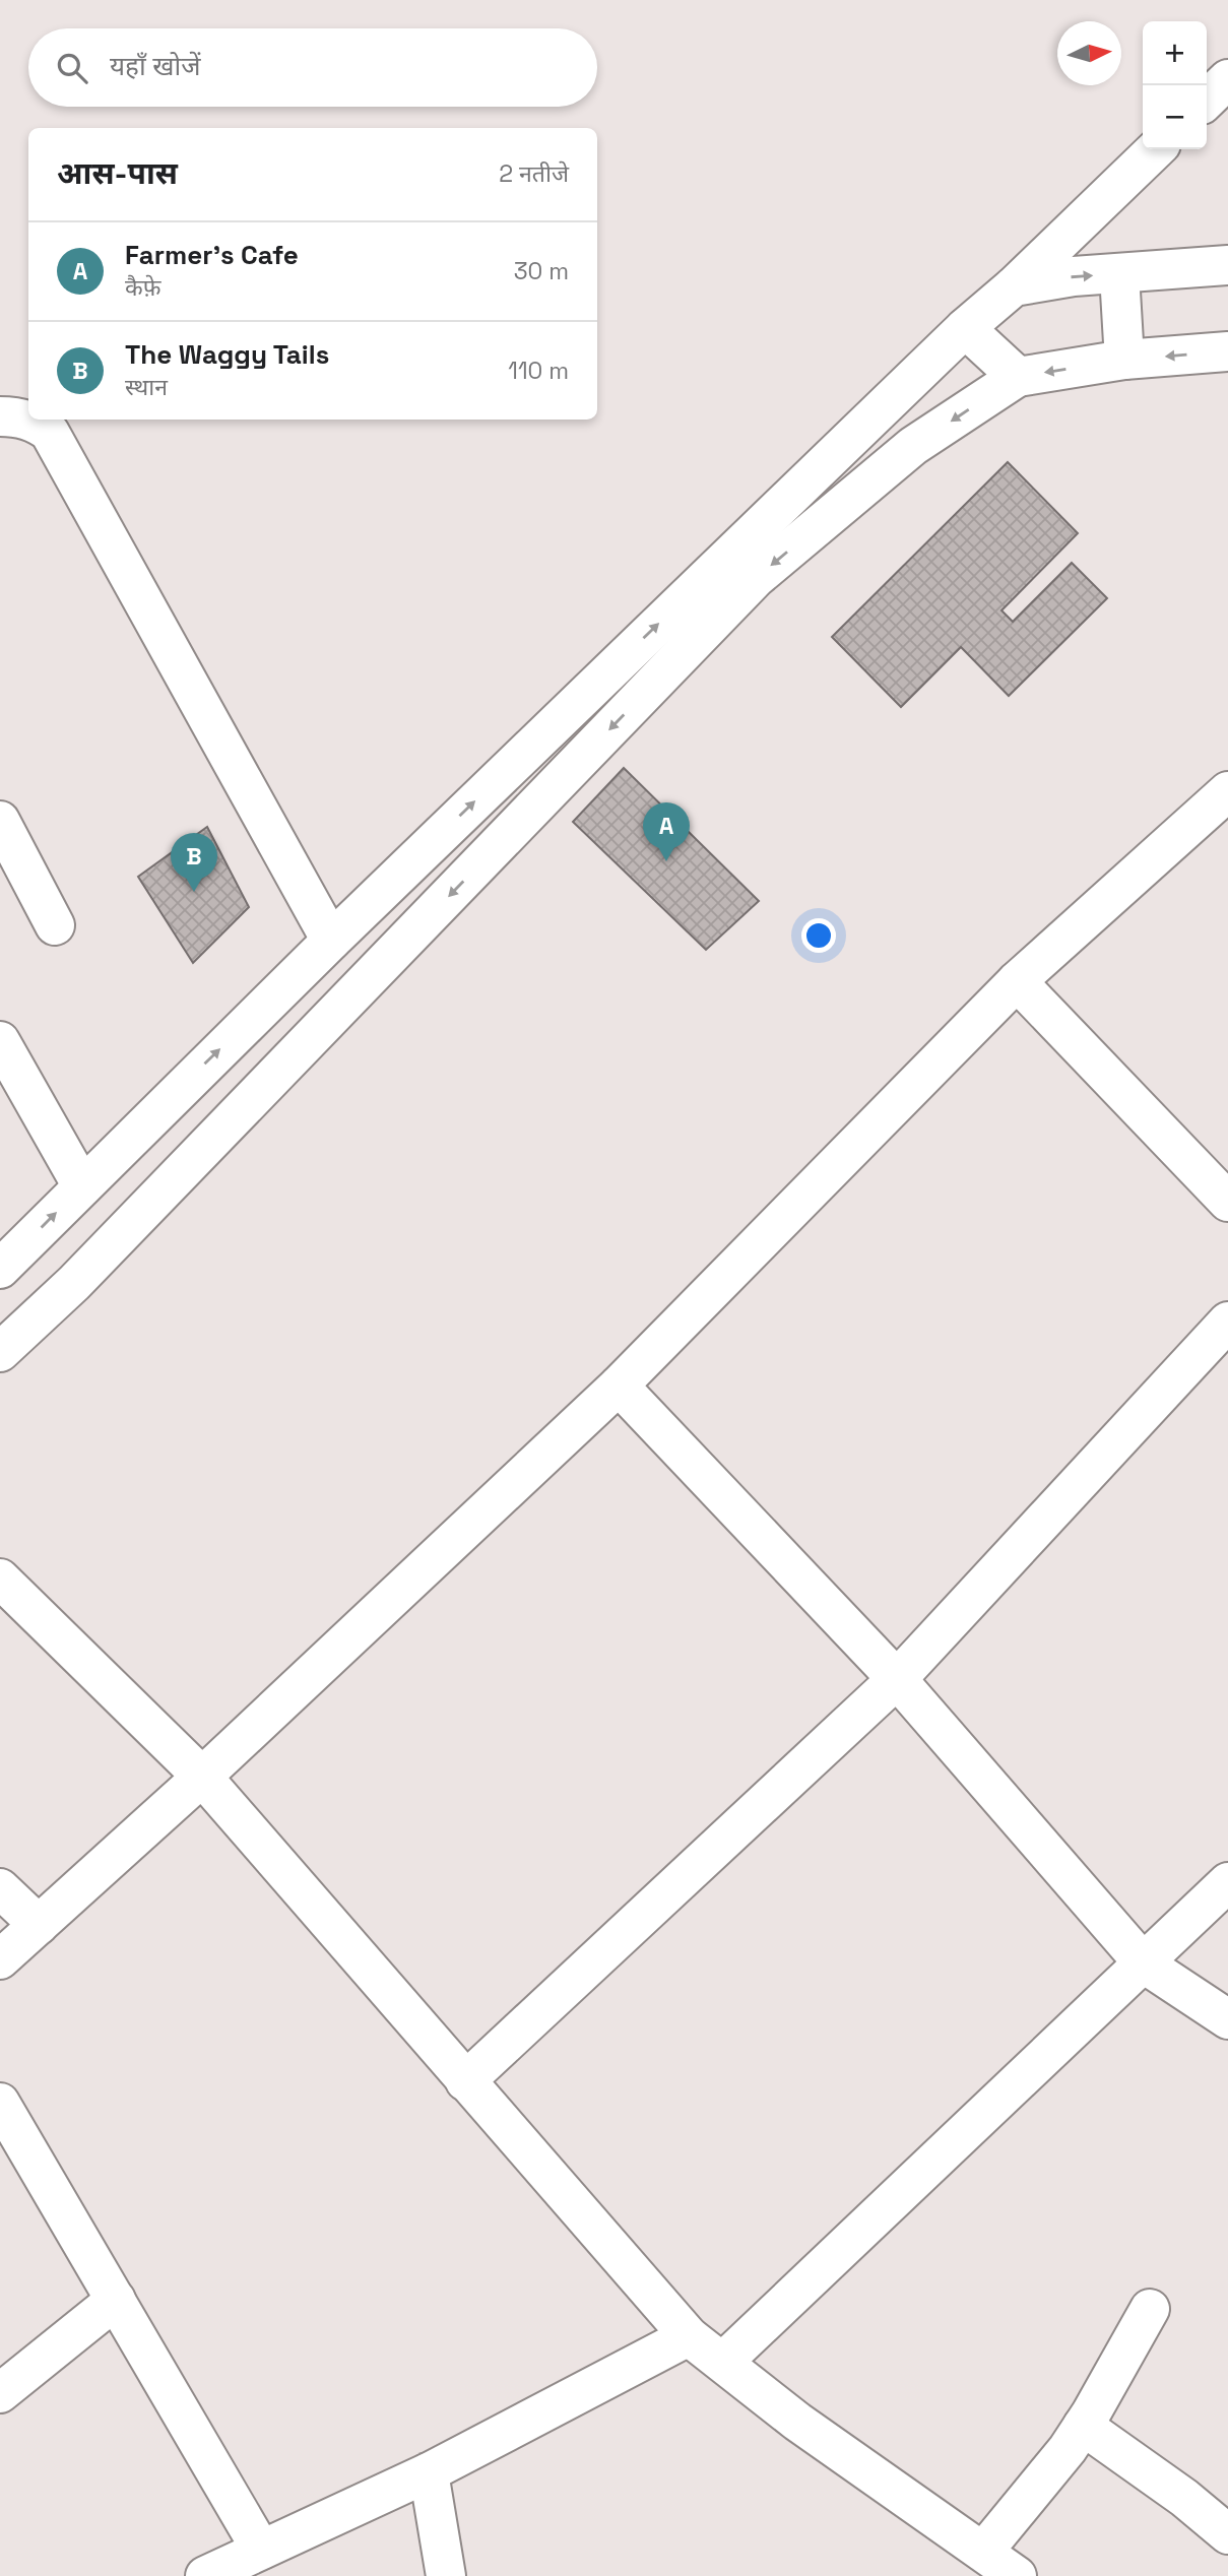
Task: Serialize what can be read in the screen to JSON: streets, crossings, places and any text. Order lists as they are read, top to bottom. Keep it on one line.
{"north":"right","page":{"map_buttons":["+","−"],"search":"यहाँ खोजें","heading":["आस-पास","2 नतीजे"],"list":[{"mark":"A","name":"Farmer's Cafe","note":"कैफ़े","value":"30 m"},{"mark":"B","name":"The Waggy Tails","note":"स्थान","value":"110 m"}],"pins":["A","B"]}}
